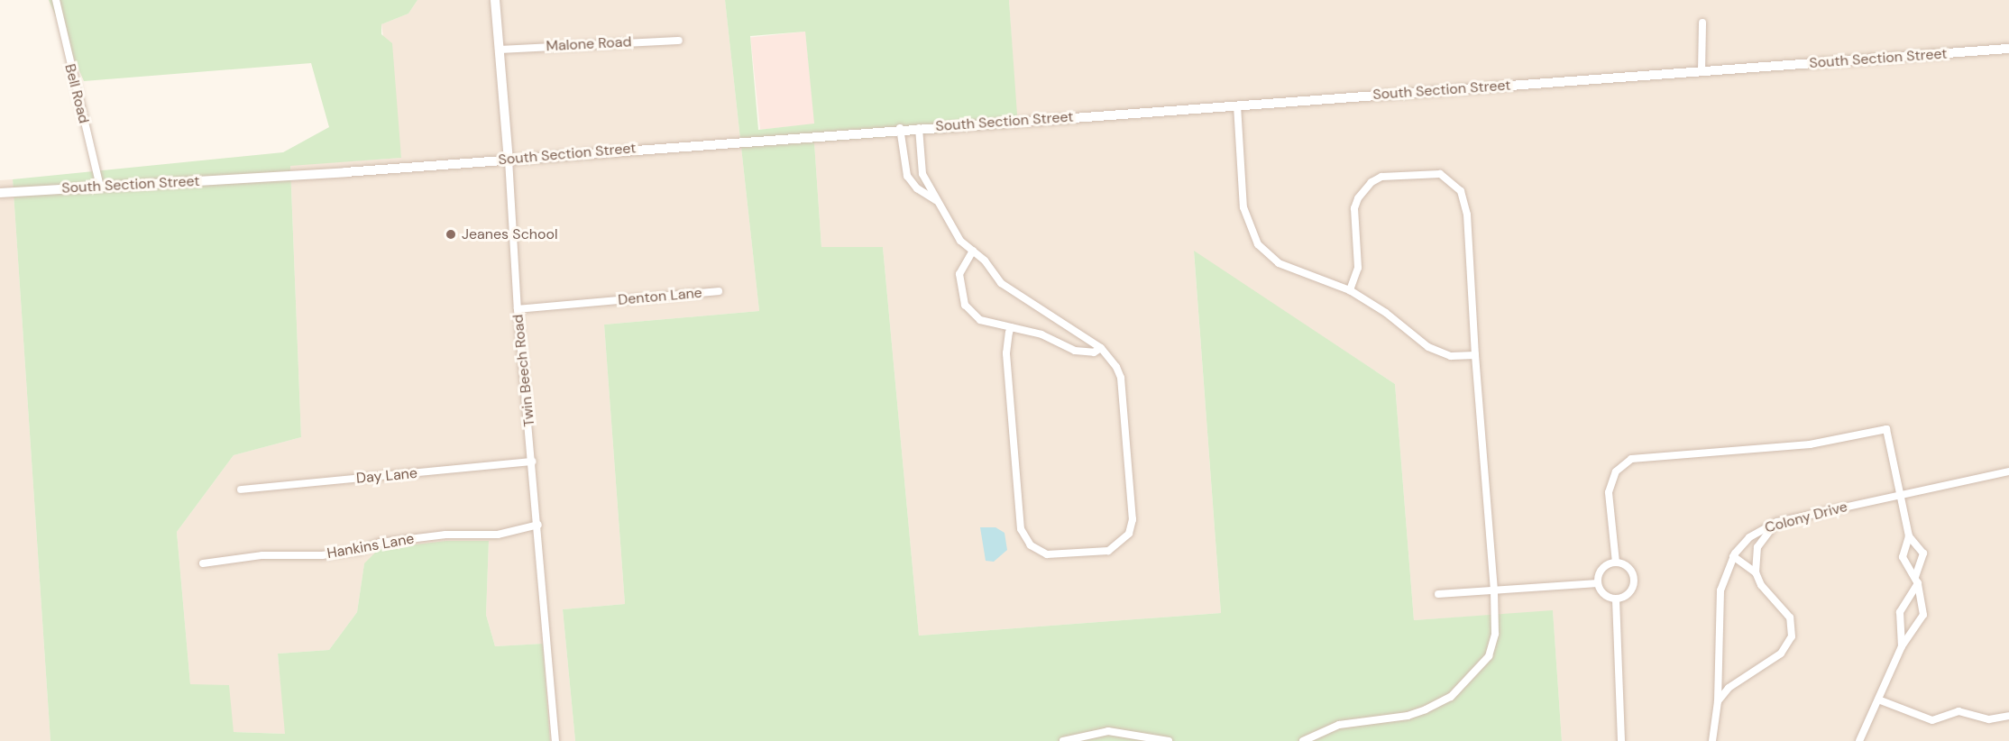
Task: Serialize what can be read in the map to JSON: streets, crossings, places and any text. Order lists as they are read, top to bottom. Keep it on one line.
{"streets":{"street":["Malone Road","South Section Street","Bell Road","Denton Lane","Twin Beech Road","Day Lane","Colony Drive","Hankins Lane"]},"crossings":[["Malone Road","Twin Beech Road"],["South Section Street","Bell Road"],["South Section Street","Twin Beech Road"],["Denton Lane","Twin Beech Road"],["Twin Beech Road","Day Lane"],["Twin Beech Road","Hankins Lane"]],"places":["Jeanes School"]}
